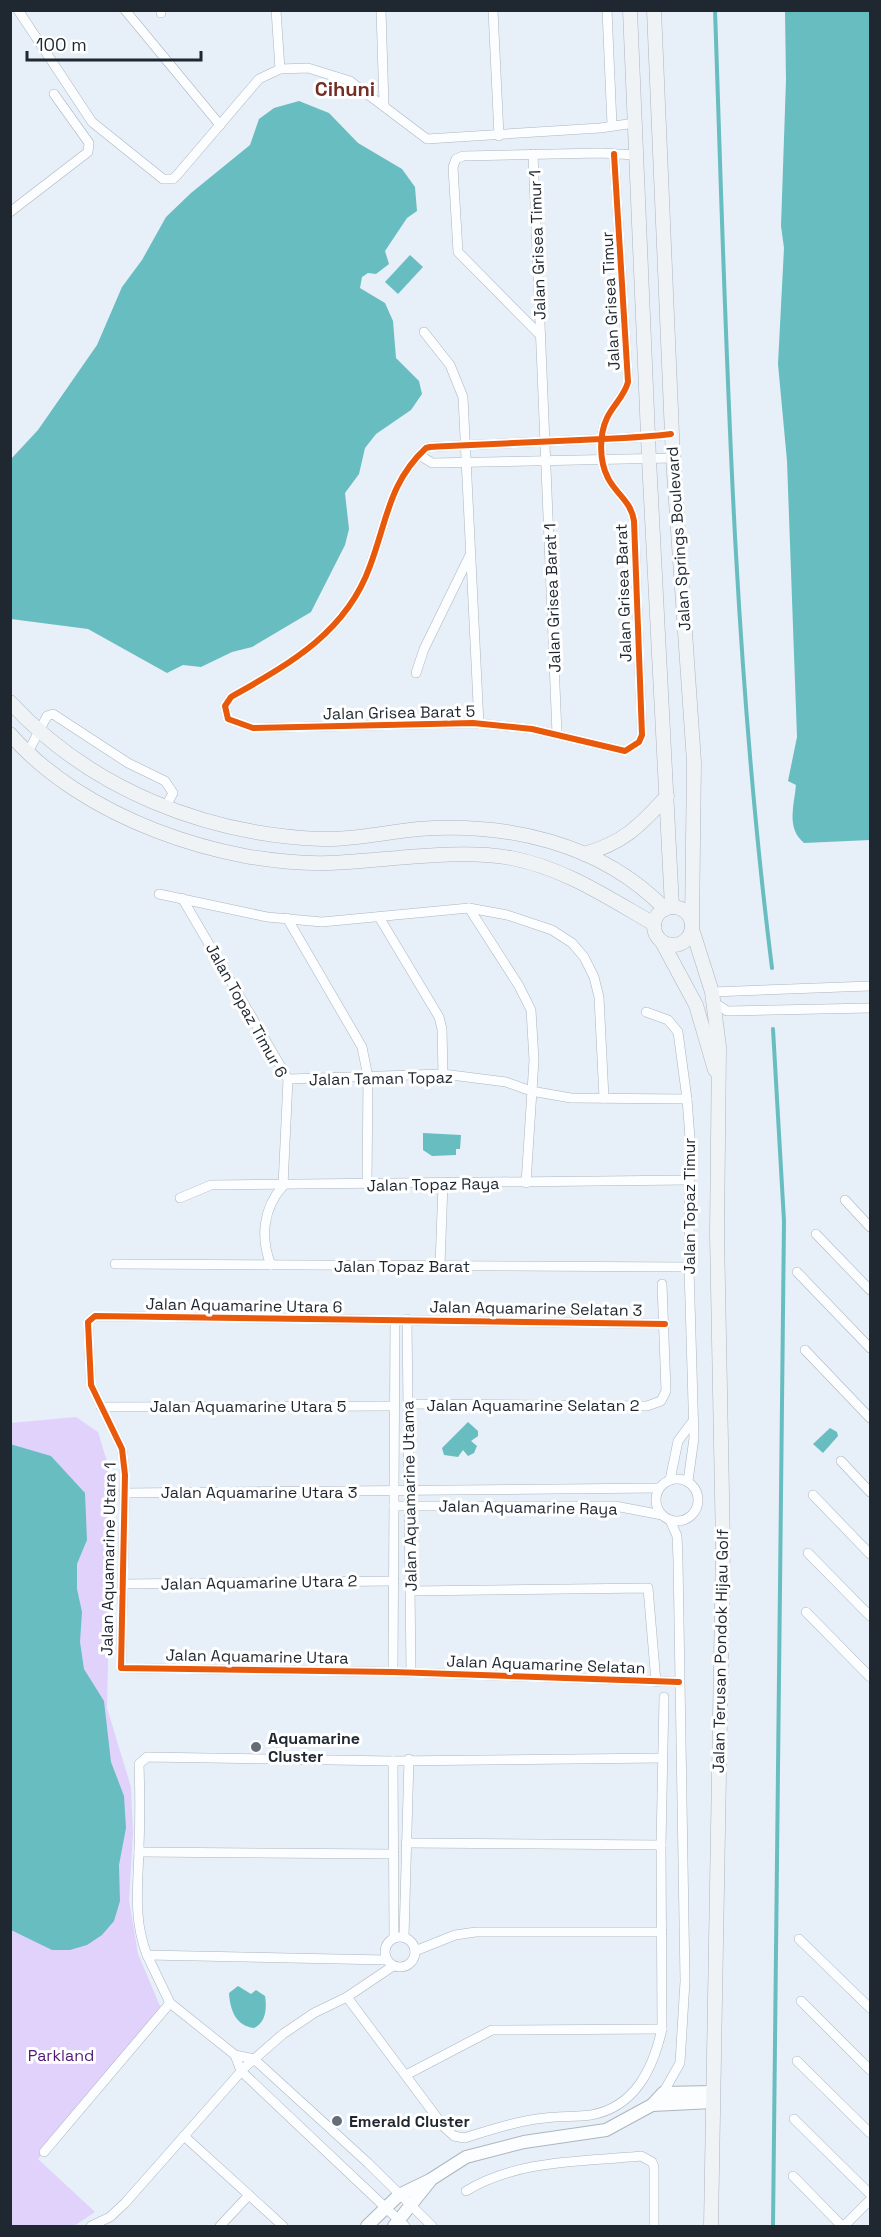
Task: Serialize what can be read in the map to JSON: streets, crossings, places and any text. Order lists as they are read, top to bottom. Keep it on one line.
{"streets":{"main road":["Jalan Springs Boulevard","Jalan Terusan Pondok Hijau Golf"],"street":["Jalan Grisea Timur 1","Jalan Grisea Timur","Jalan Grisea Barat","Jalan Grisea Barat 1","Jalan Grisea Barat 5","Jalan Topaz Timur 6","Jalan Taman Topaz","Jalan Topaz Raya","Jalan Topaz Timur","Jalan Topaz Barat","Jalan Aquamarine Utara 6","Jalan Aquamarine Selatan 3","Jalan Aquamarine Selatan 2","Jalan Aquamarine Utara 5","Jalan Aquamarine Utara 3","Jalan Aquamarine Utama","Jalan Aquamarine Raya","Jalan Aquamarine Utara 1","Jalan Aquamarine Utara 2","Jalan Aquamarine Utara","Jalan Aquamarine Selatan"]},"crossings":[["Jalan Grisea Timur 1","Jalan Grisea Barat 1"],["Jalan Grisea Timur","Jalan Grisea Barat"],["Jalan Springs Boulevard","Jalan Terusan Pondok Hijau Golf"],["Jalan Grisea Barat","Jalan Grisea Barat 5"],["Jalan Grisea Barat 1","Jalan Grisea Barat 5"],["Jalan Topaz Timur 6","Jalan Taman Topaz"],["Jalan Topaz Timur 6","Jalan Topaz Raya"],["Jalan Topaz Timur 6","Jalan Topaz Barat"],["Jalan Taman Topaz","Jalan Topaz Timur"],["Jalan Topaz Raya","Jalan Topaz Timur"],["Jalan Topaz Timur","Jalan Topaz Barat"],["Jalan Topaz Timur","Jalan Aquamarine Raya"],["Jalan Aquamarine Utara 6","Jalan Aquamarine Selatan 3"],["Jalan Aquamarine Utara 6","Jalan Aquamarine Utama"],["Jalan Aquamarine Utara 6","Jalan Aquamarine Utara 1"],["Jalan Aquamarine Selatan 3","Jalan Aquamarine Selatan 2"],["Jalan Aquamarine Selatan 3","Jalan Aquamarine Utama"],["Jalan Aquamarine Selatan 2","Jalan Aquamarine Utama"],["Jalan Aquamarine Utara 5","Jalan Aquamarine Utama"],["Jalan Aquamarine Utara 5","Jalan Aquamarine Utara 1"],["Jalan Aquamarine Utara 3","Jalan Aquamarine Utama"],["Jalan Aquamarine Utara 3","Jalan Aquamarine Raya"],["Jalan Aquamarine Utara 3","Jalan Aquamarine Utara 1"],["Jalan Aquamarine Utama","Jalan Aquamarine Raya"],["Jalan Aquamarine Utama","Jalan Aquamarine Utara 2"],["Jalan Aquamarine Utama","Jalan Aquamarine Utara"],["Jalan Aquamarine Utama","Jalan Aquamarine Selatan"],["Jalan Aquamarine Utara 1","Jalan Aquamarine Utara 2"],["Jalan Aquamarine Utara 1","Jalan Aquamarine Utara"],["Jalan Aquamarine Utara","Jalan Aquamarine Selatan"]],"districts":["Cihuni"],"parks":["Parkland"],"places":["Aquamarine Cluster","Emerald Cluster"],"scale_bar":"100 m"}
